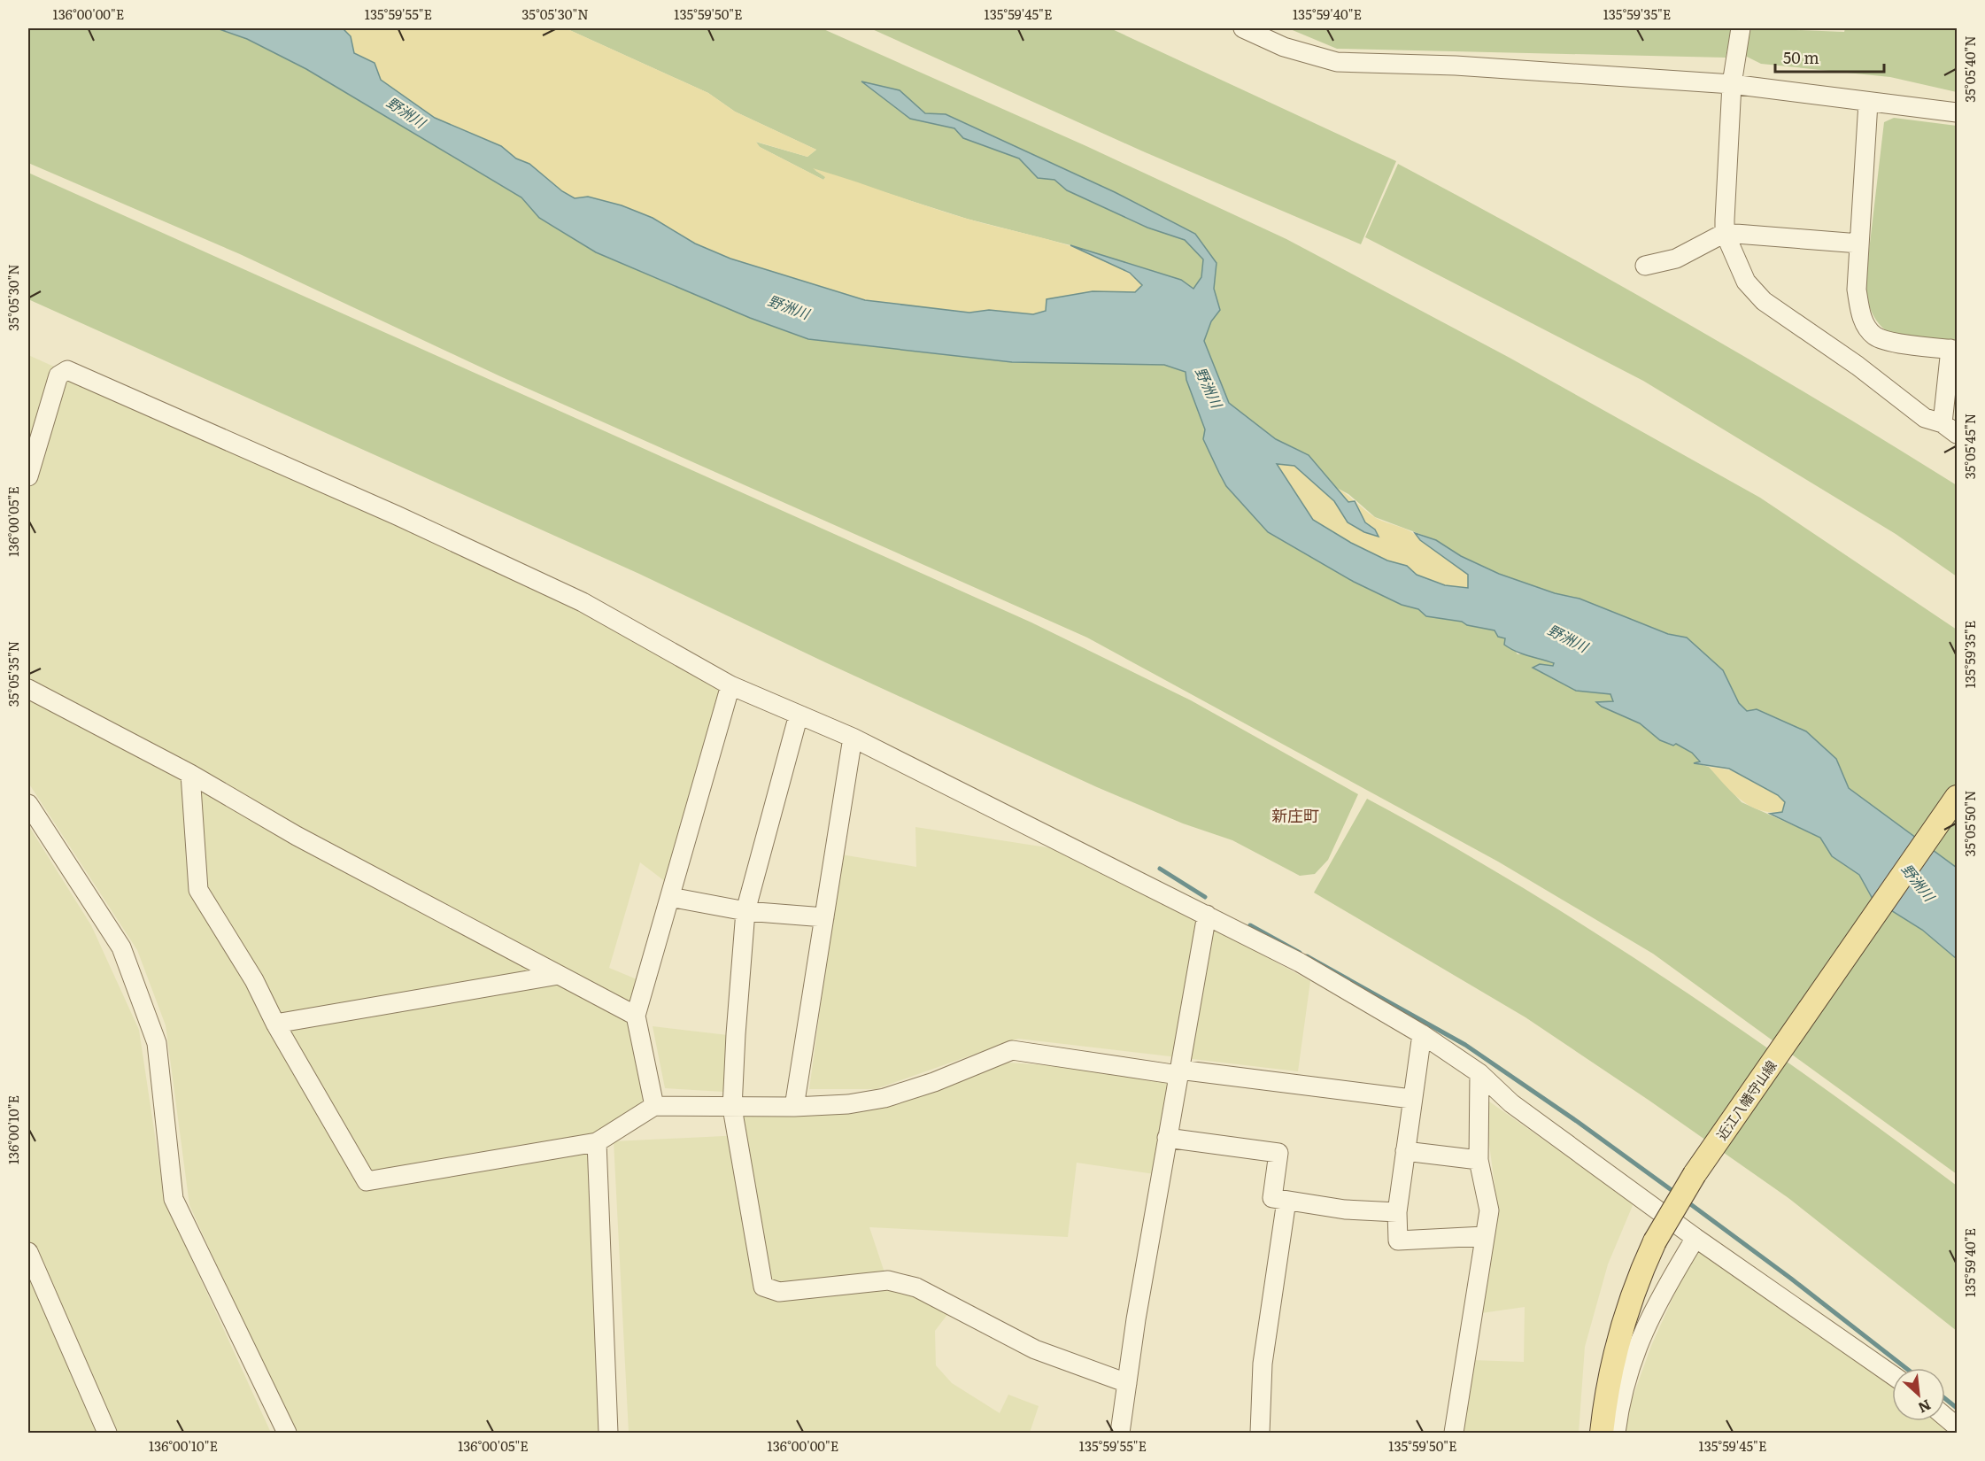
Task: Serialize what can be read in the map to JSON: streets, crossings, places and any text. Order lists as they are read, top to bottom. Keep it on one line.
{"streets":{"main road":["近江八幡守山線"]},"districts":["新庄町"],"water":["野洲川"],"scale_bar":"50 m","north":"bottom right","coordinates":["136°00'00\"E","135°59'55\"E","35°05'30\"N","135°59'50\"E","135°59'45\"E","135°59'40\"E","135°59'35\"E","35°05'40\"N","35°05'45\"N","136°00'05\"E","35°05'35\"N","35°05'50\"N","136°00'10\"E"]}
